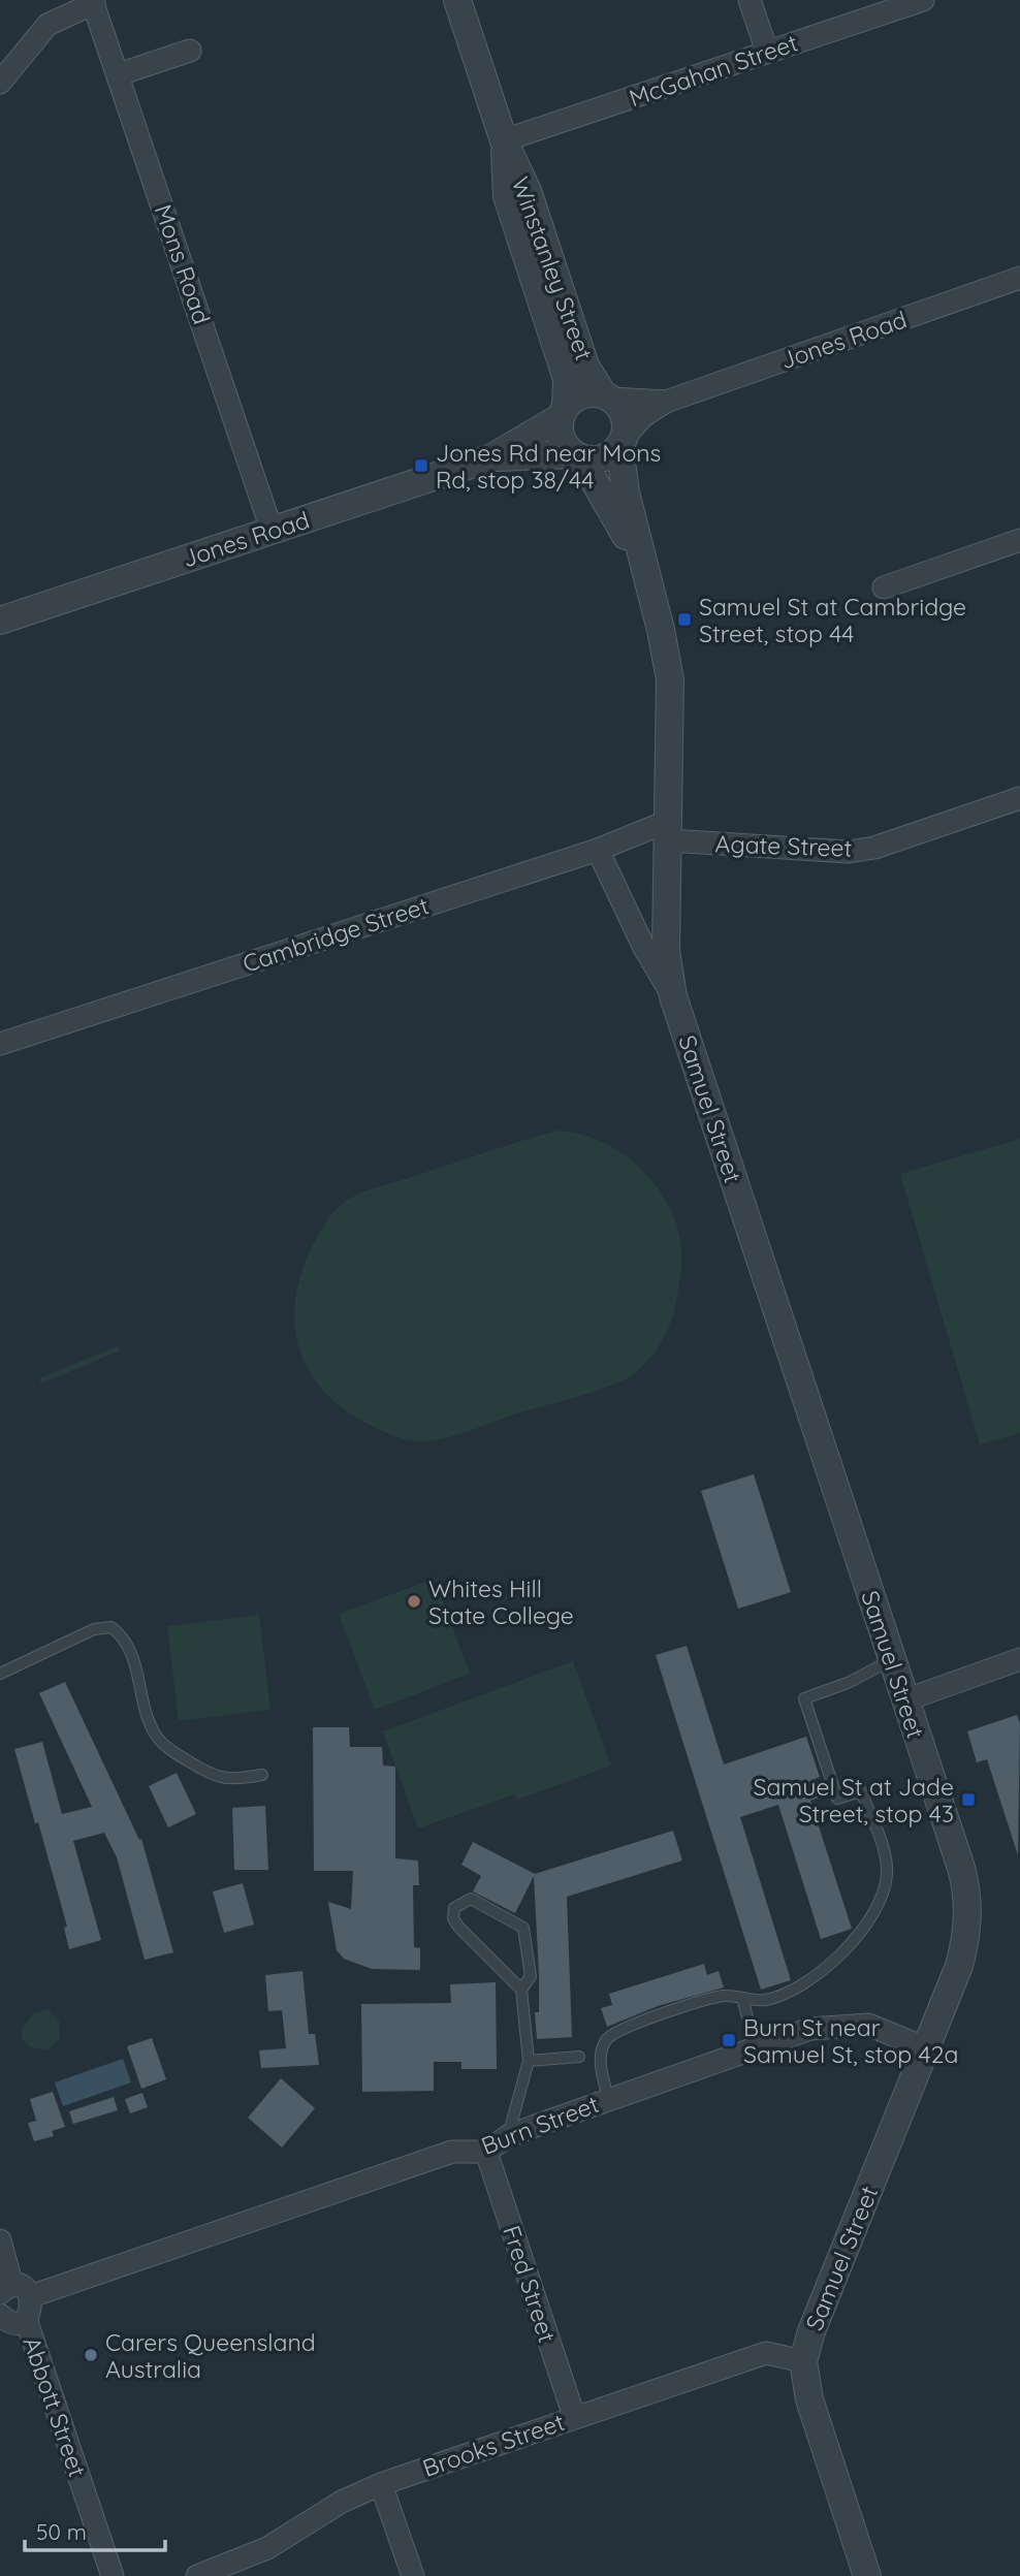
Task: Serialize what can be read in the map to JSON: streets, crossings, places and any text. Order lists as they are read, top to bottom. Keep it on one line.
{"streets":{"street":["McGahan Street","Mons Road","Winstanley Street","Jones Road","Agate Street","Cambridge Street","Samuel Street","Burn Street","Fred Street","Abbott Street","Brooks Street"]},"crossings":[["McGahan Street","Winstanley Street"],["Mons Road","Jones Road"],["Winstanley Street","Jones Road"],["Winstanley Street","Samuel Street"],["Jones Road","Samuel Street"],["Agate Street","Cambridge Street"],["Agate Street","Samuel Street"],["Cambridge Street","Samuel Street"],["Samuel Street","Burn Street"],["Samuel Street","Brooks Street"],["Burn Street","Fred Street"],["Fred Street","Brooks Street"]],"places":{"transit":["Jones Rd near Mons Rd, stop 38/44","Samuel St at Cambridge Street, stop 44","Samuel St at Jade Street, stop 43","Burn St near Samuel St, stop 42a"],"other":["Whites Hill State College","Carers Queensland Australia"]},"scale_bar":"50 m"}
